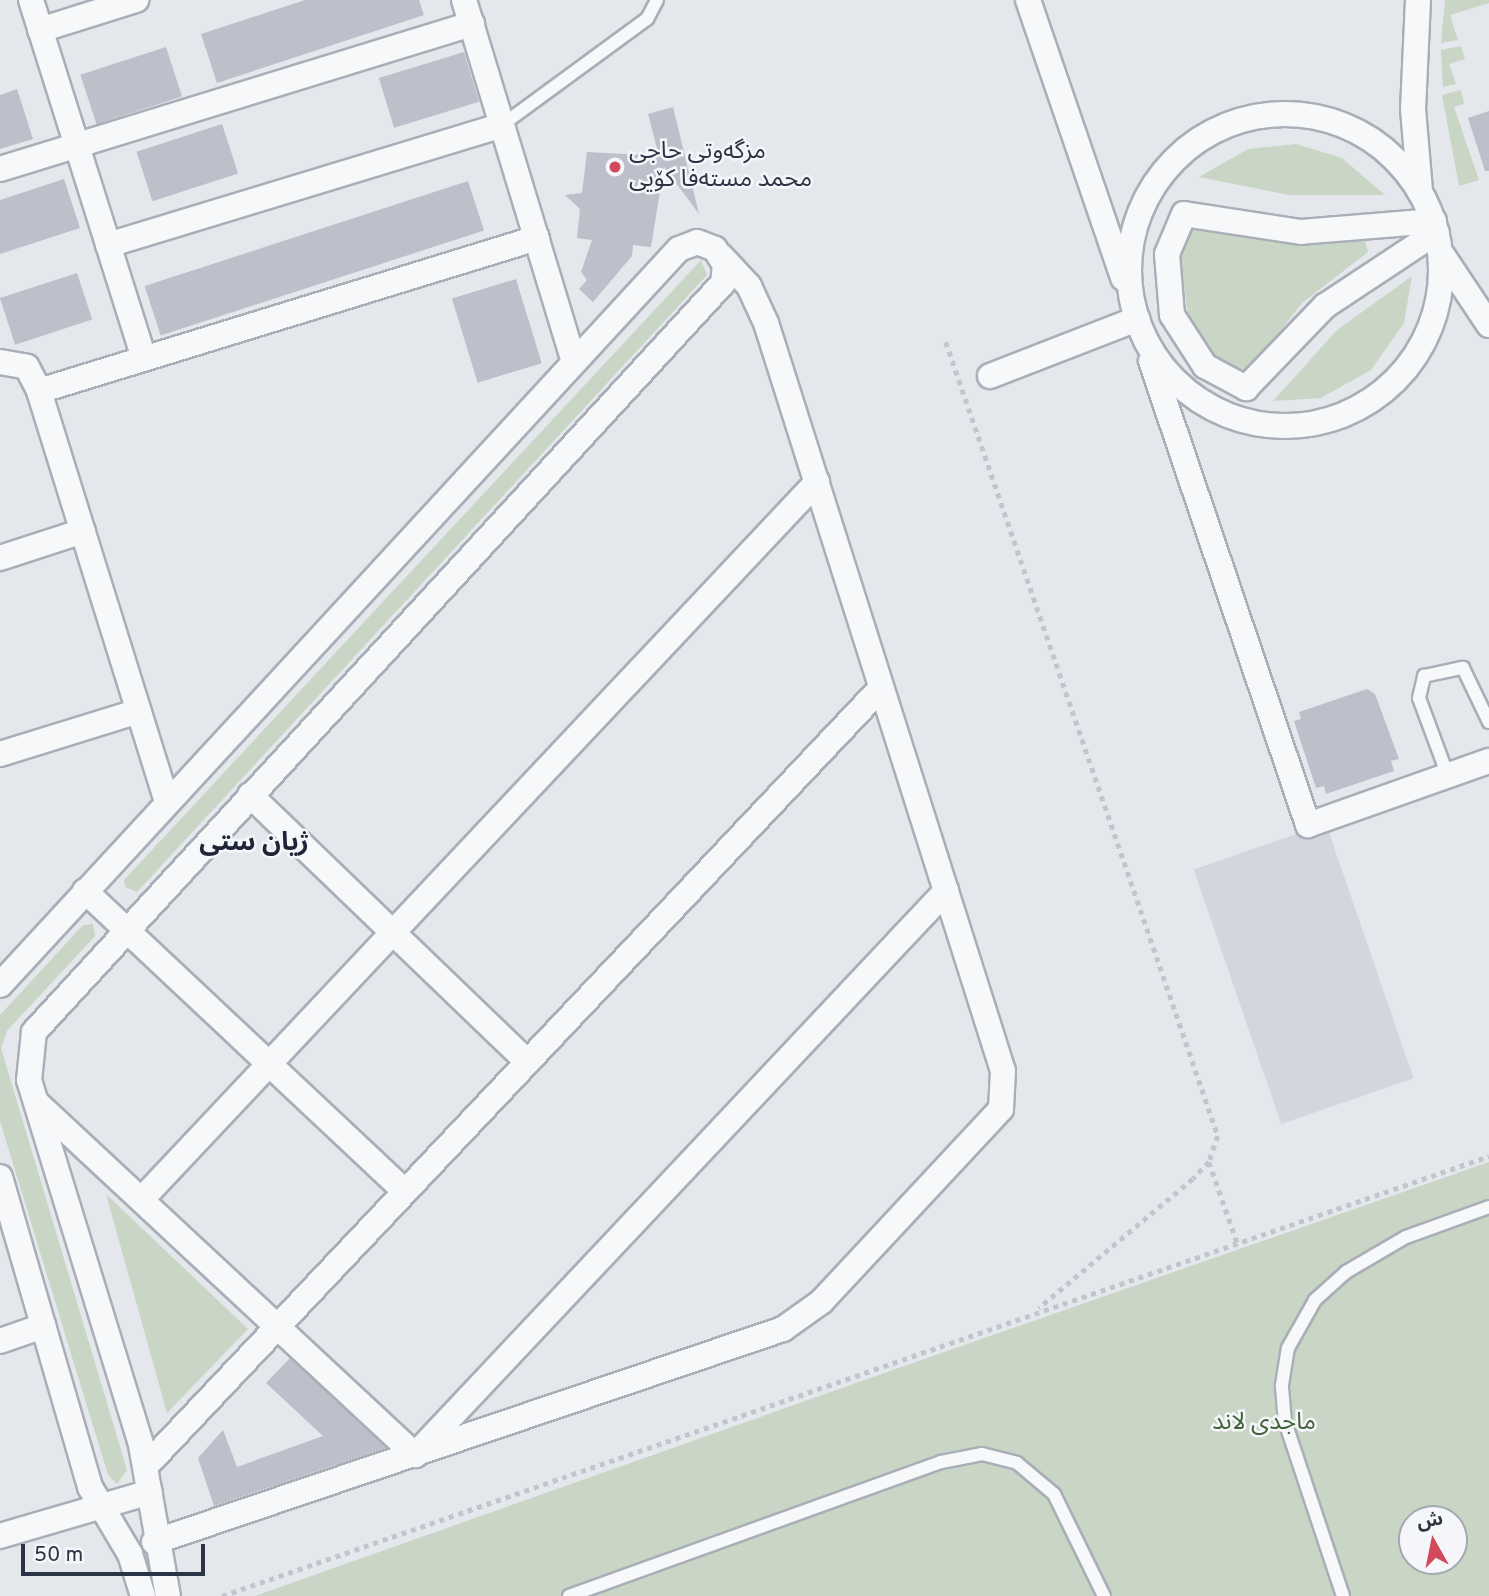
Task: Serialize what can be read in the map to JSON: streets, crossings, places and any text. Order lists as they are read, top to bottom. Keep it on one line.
{"districts":["ژیان ستی"],"parks":["ماجدی لاند"],"places":["مزگەوتی حاجی محمد مستەفا کۆیی"],"scale_bar":"50 m","north":"top"}
